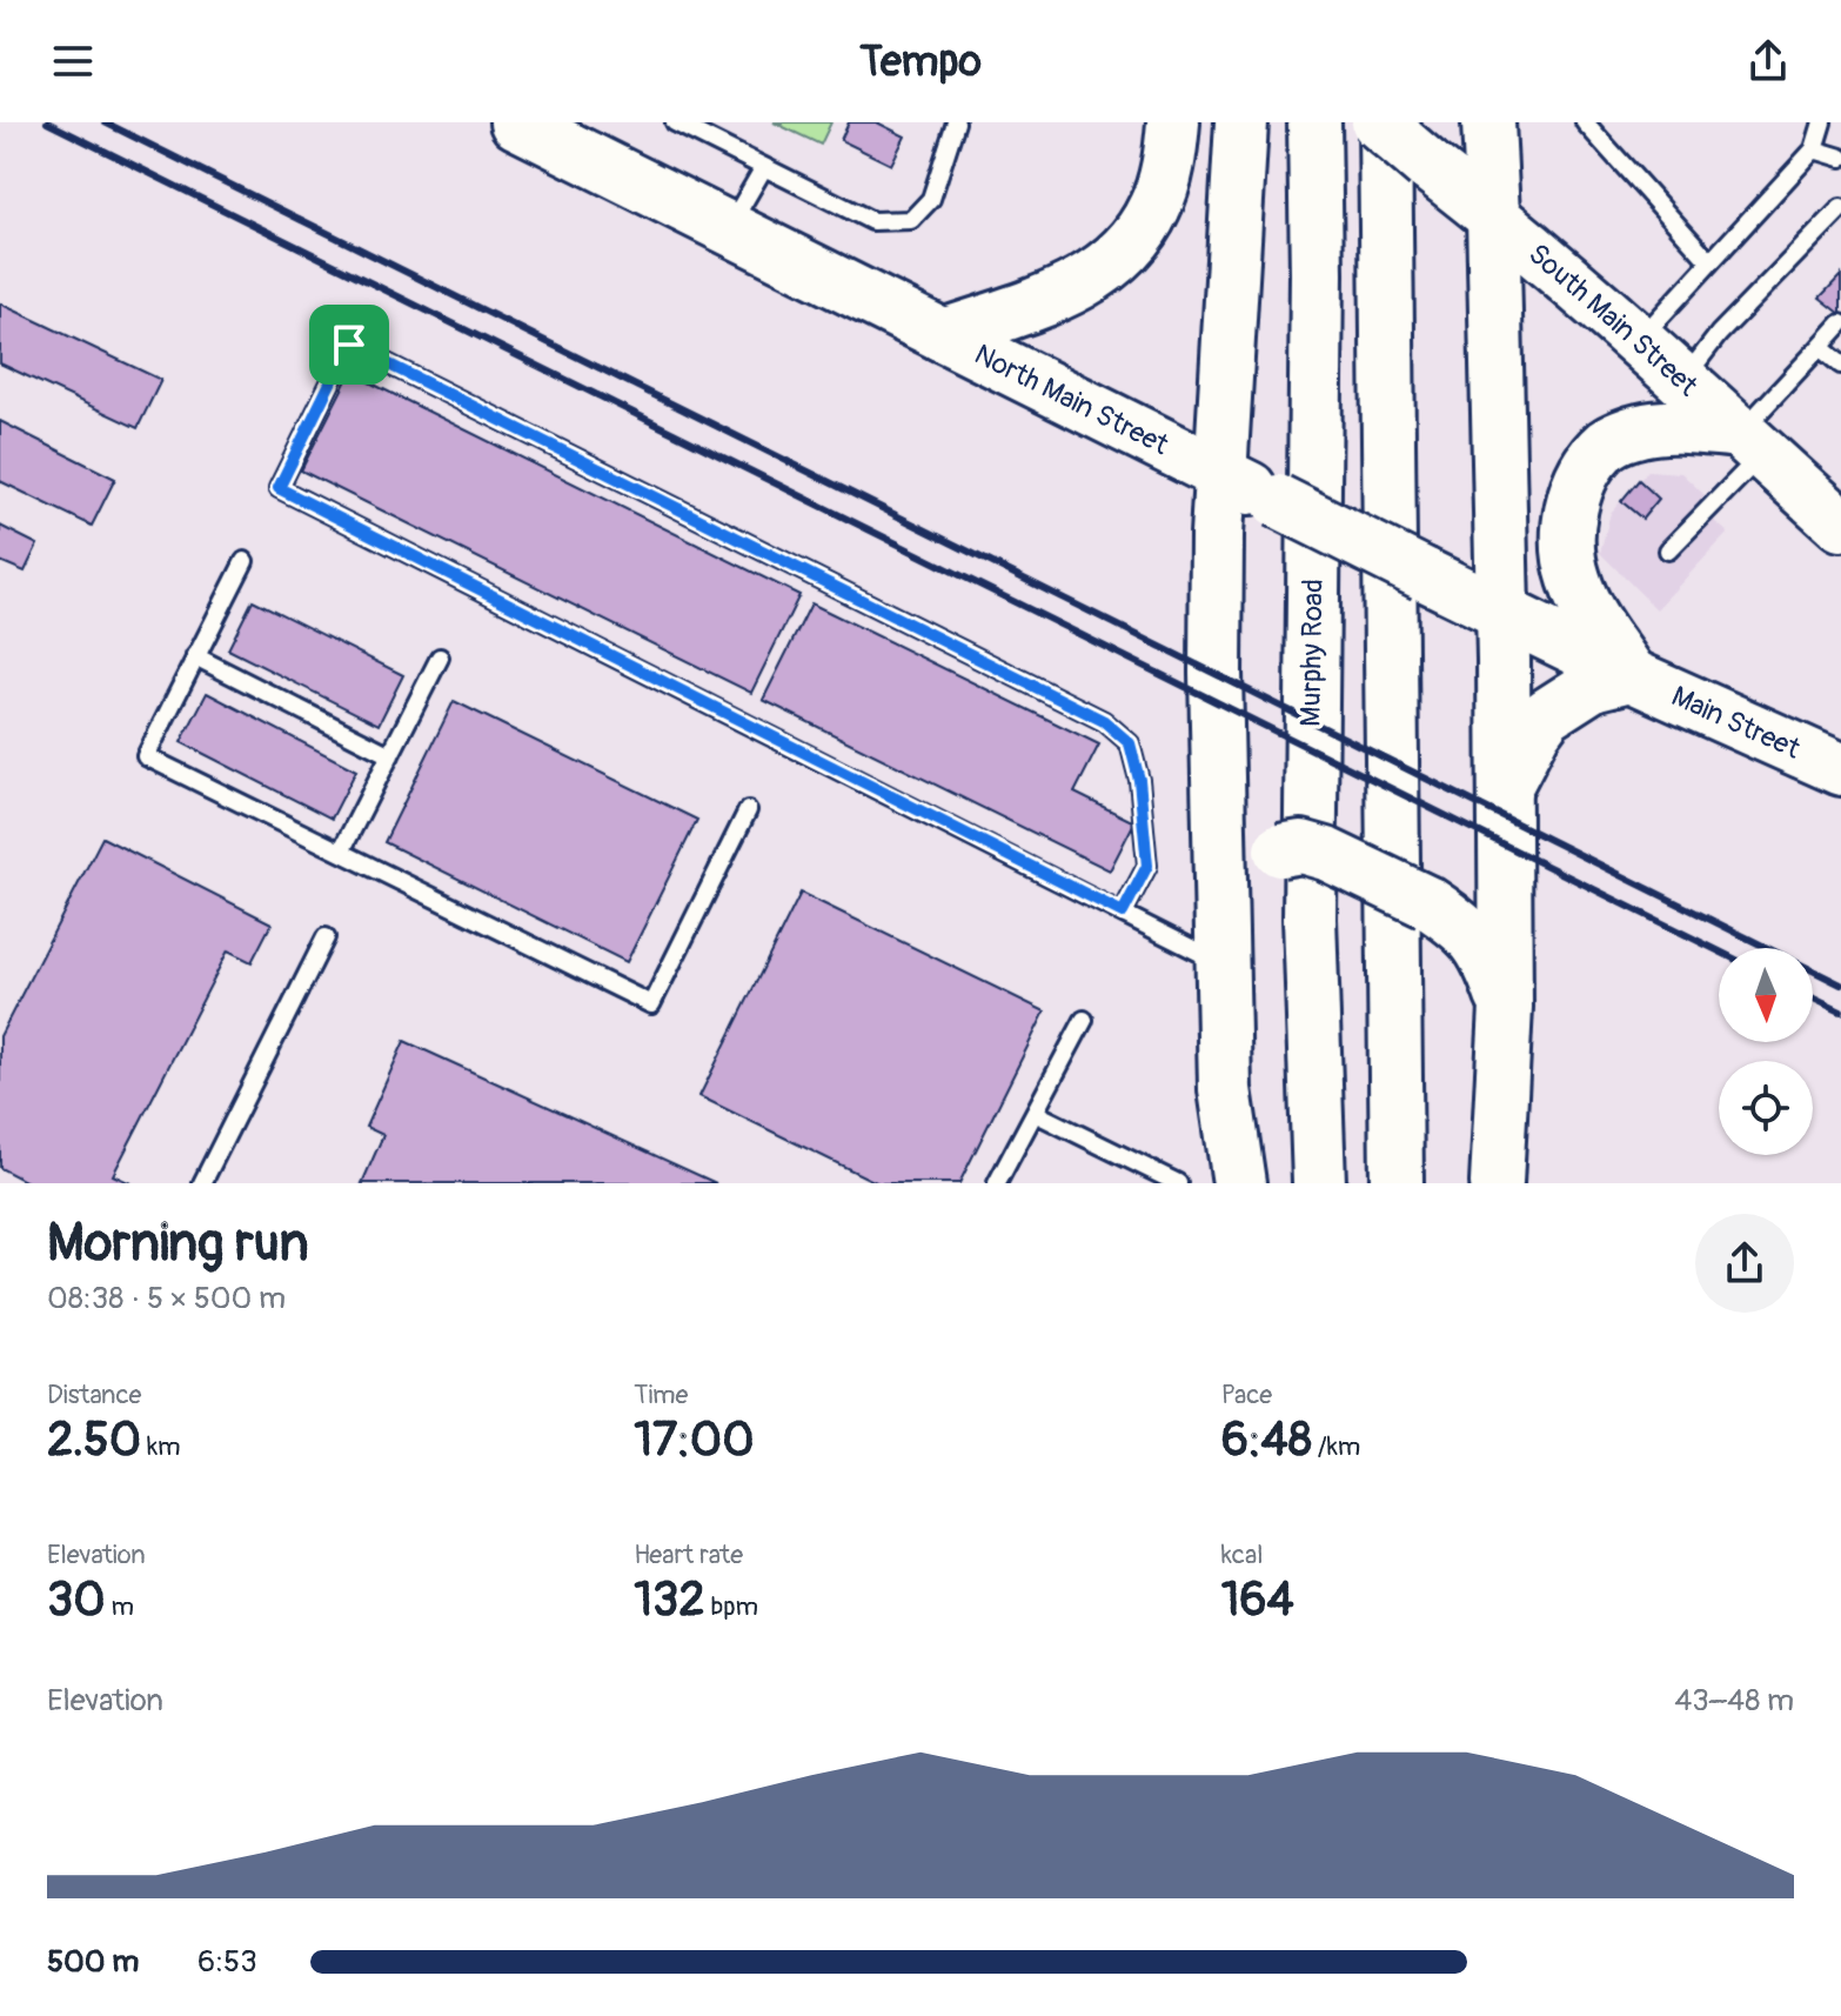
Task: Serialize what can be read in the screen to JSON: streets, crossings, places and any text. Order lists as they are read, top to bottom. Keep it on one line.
{"streets":{"main road":["South Main Street","North Main Street","Murphy Road","Main Street"]},"crossings":[["North Main Street","Main Street"]],"north":"bottom","page":{"header":"Tempo","heading":["Morning run","08:38 · 5 × 500 m"],"stats":[["Distance","2.50 km"],["Time","17:00"],["Pace","6:48 /km"],["Elevation","30 m"],["Heart rate","132 bpm"],["kcal","164"]],"chart":["Elevation","43–48 m"],"list":[{"name":"500 m","note":"6:53"}]}}
